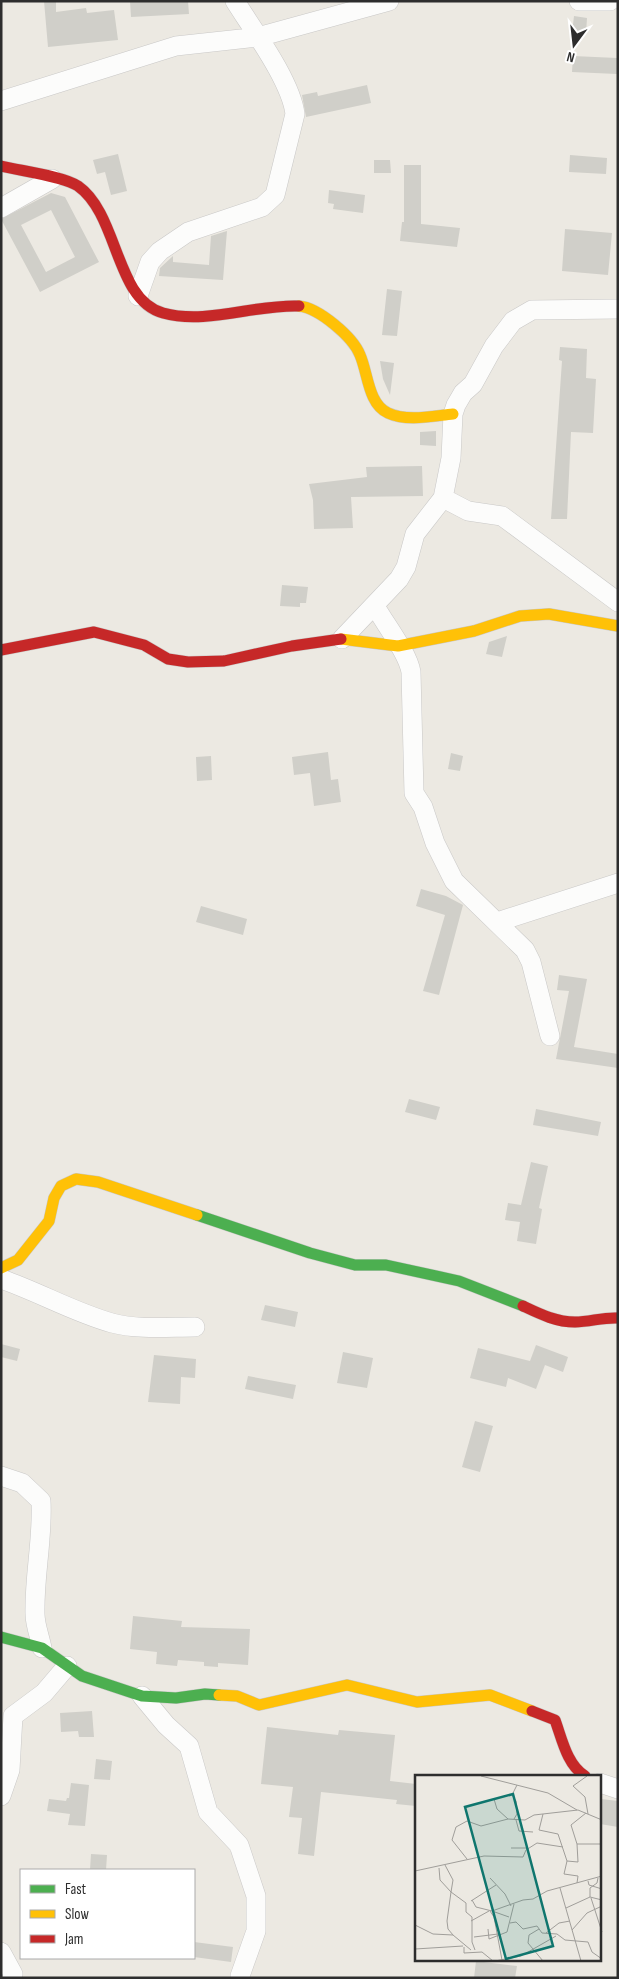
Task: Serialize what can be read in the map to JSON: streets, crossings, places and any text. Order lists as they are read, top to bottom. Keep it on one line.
{"legend":["Fast","Slow","Jam"],"north":"bottom"}
